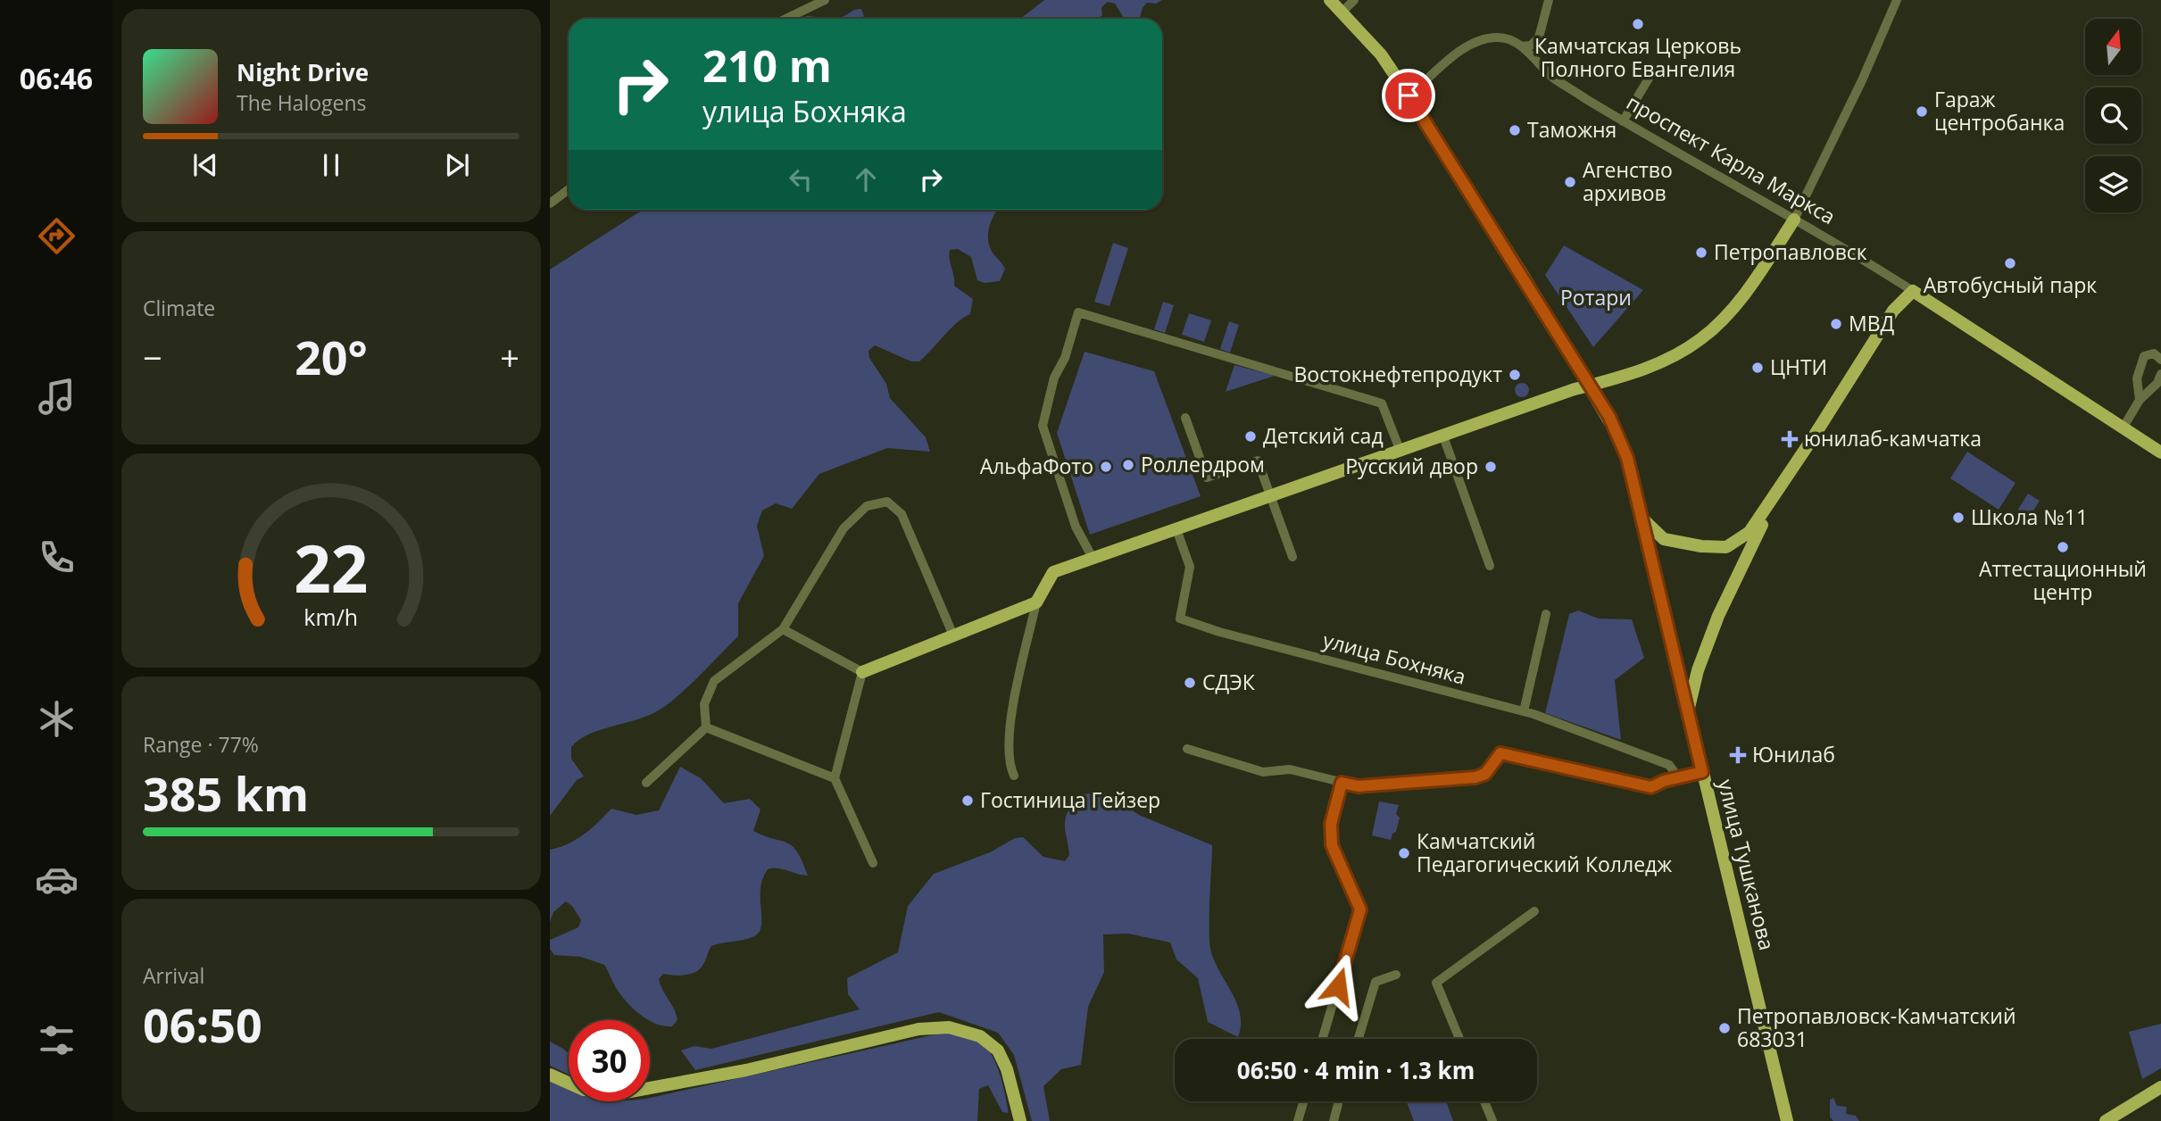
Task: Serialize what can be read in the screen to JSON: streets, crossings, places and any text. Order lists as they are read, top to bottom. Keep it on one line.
{"streets":{"main road":["проспект Карла Маркса","улица Тушканова"],"street":["улица Бохняка"]},"parks":["Ротари"],"places":{"other":["Камчатская Церковь Полного Евангелия","Гараж центробанка","Таможня","Агенство архивов","Петропавловск","Автобусный парк","МВД","ЦНТИ","Востокнефтепродукт","Детский сад","Роллердром","АльфаФото","Русский двор","Школа №11","Аттестационный центр","СДЭК","Гостиница Гейзер","Камчатский Педагогический Колледж","Петропавловск-Камчатский 683031"],"health":["юнилаб-камчатка","Юнилаб"]},"north":"top","page":{"tabs":"06:46","turn":["210 m","улица Бохняка"],"song":["Night Drive","The Halogens"],"tile":["Climate",["Range · 77%","385 km"],["Arrival","06:50"]],"heat":["−","20°","+"],"limit":"30","trip":"06:50 · 4 min · 1.3 km","gauge":["22","km/h"]}}
